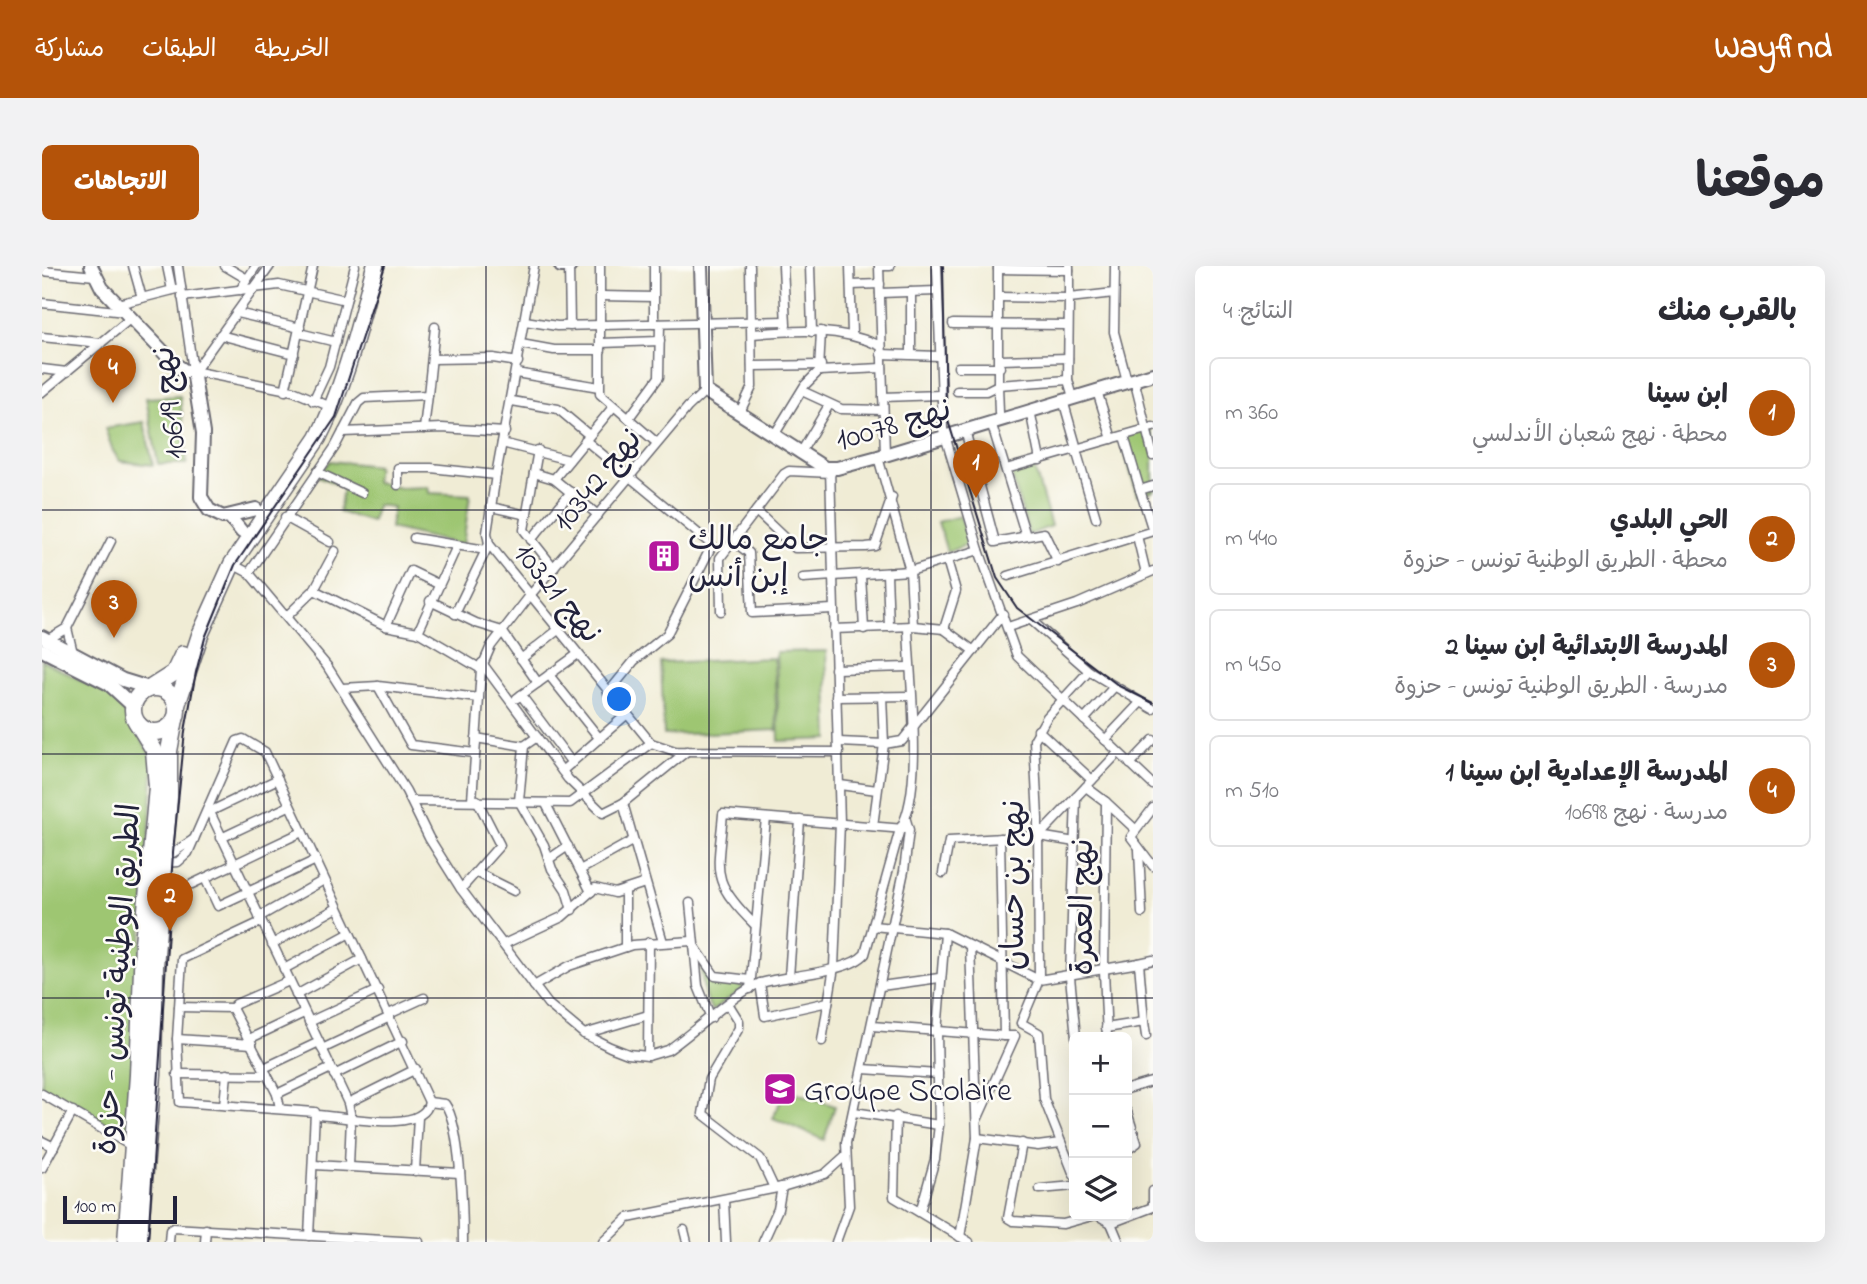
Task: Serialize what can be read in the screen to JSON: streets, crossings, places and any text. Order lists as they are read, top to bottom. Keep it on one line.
{"streets":{"highway":["الطريق الوطنية تونس - حزوة"],"street":["نهج 10619","نهج 10078","نهج 10342","نهج 10321","نهج بن حسان","نهج العمرة"]},"crossings":[["نهج 10078","نهج 10342"],["نهج 10342","نهج 10321"],["نهج بن حسان","نهج العمرة"]],"places":{"building":["جامع مالك إبن أنس"],"school or university":["Groupe Scolaire"]},"scale_bar":"100 m","page":{"header":"Wayfind","nav":["الخريطة","الطبقات","مشاركة"],"title":"موقعنا","buttons":"الاتجاهات","heading":["بالقرب منك","النتائج: 4"],"pins":["4","1","3","2"],"list":[{"mark":"1","name":"ابن سينا","note":"محطة · نهج شعبان الأندلسي","value":"360 m"},{"mark":"2","name":"الحي البلدي","note":"محطة · الطريق الوطنية تونس - حزوة","value":"440 m"},{"mark":"3","name":"المدرسة الابتدائية ابن سينا 2","note":"مدرسة · الطريق الوطنية تونس - حزوة","value":"450 m"},{"mark":"4","name":"المدرسة الإعدادية ابن سينا 1","note":"مدرسة · نهج 10698","value":"510 m"}],"map_buttons":["+","−"],"scale":"100 m"}}
